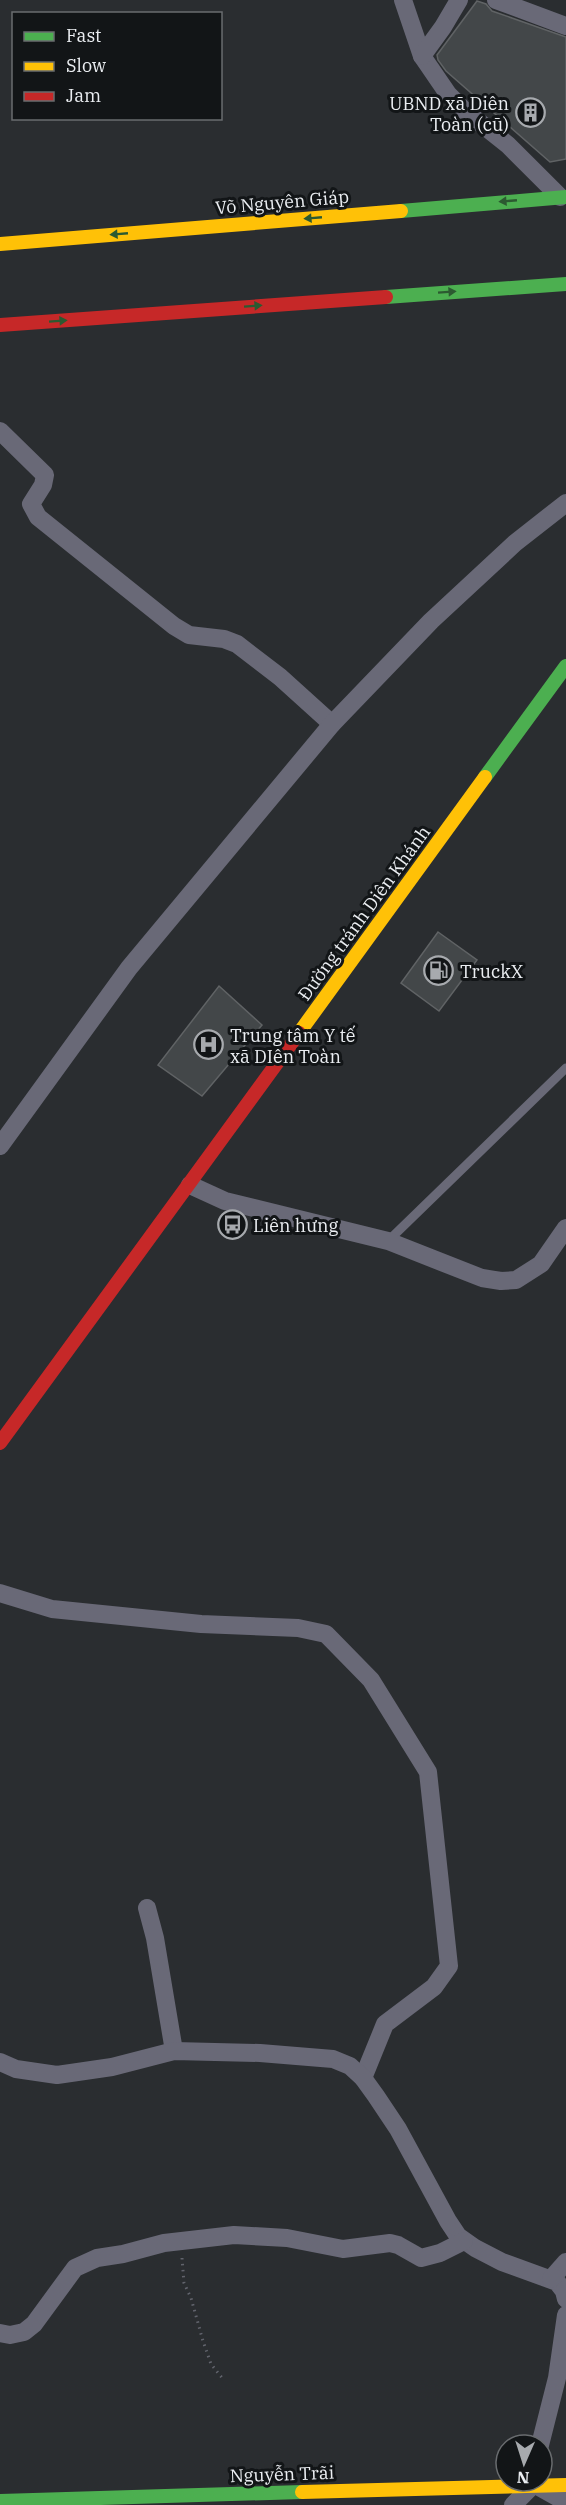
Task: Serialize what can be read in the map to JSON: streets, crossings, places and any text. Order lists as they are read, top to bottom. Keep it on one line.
{"streets":{"main road":["Võ Nguyên Giáp","Đường tránh Diên Khánh","Nguyễn Trãi"]},"places":{"building":["UBND xã Diên Toàn (cũ)"],"fuel station":["TruckX"],"hospital":["Trung tâm Y tế xã DIên Toàn"],"bus stop":["Liên hưng"]},"legend":["Fast","Slow","Jam"],"north":"bottom"}
